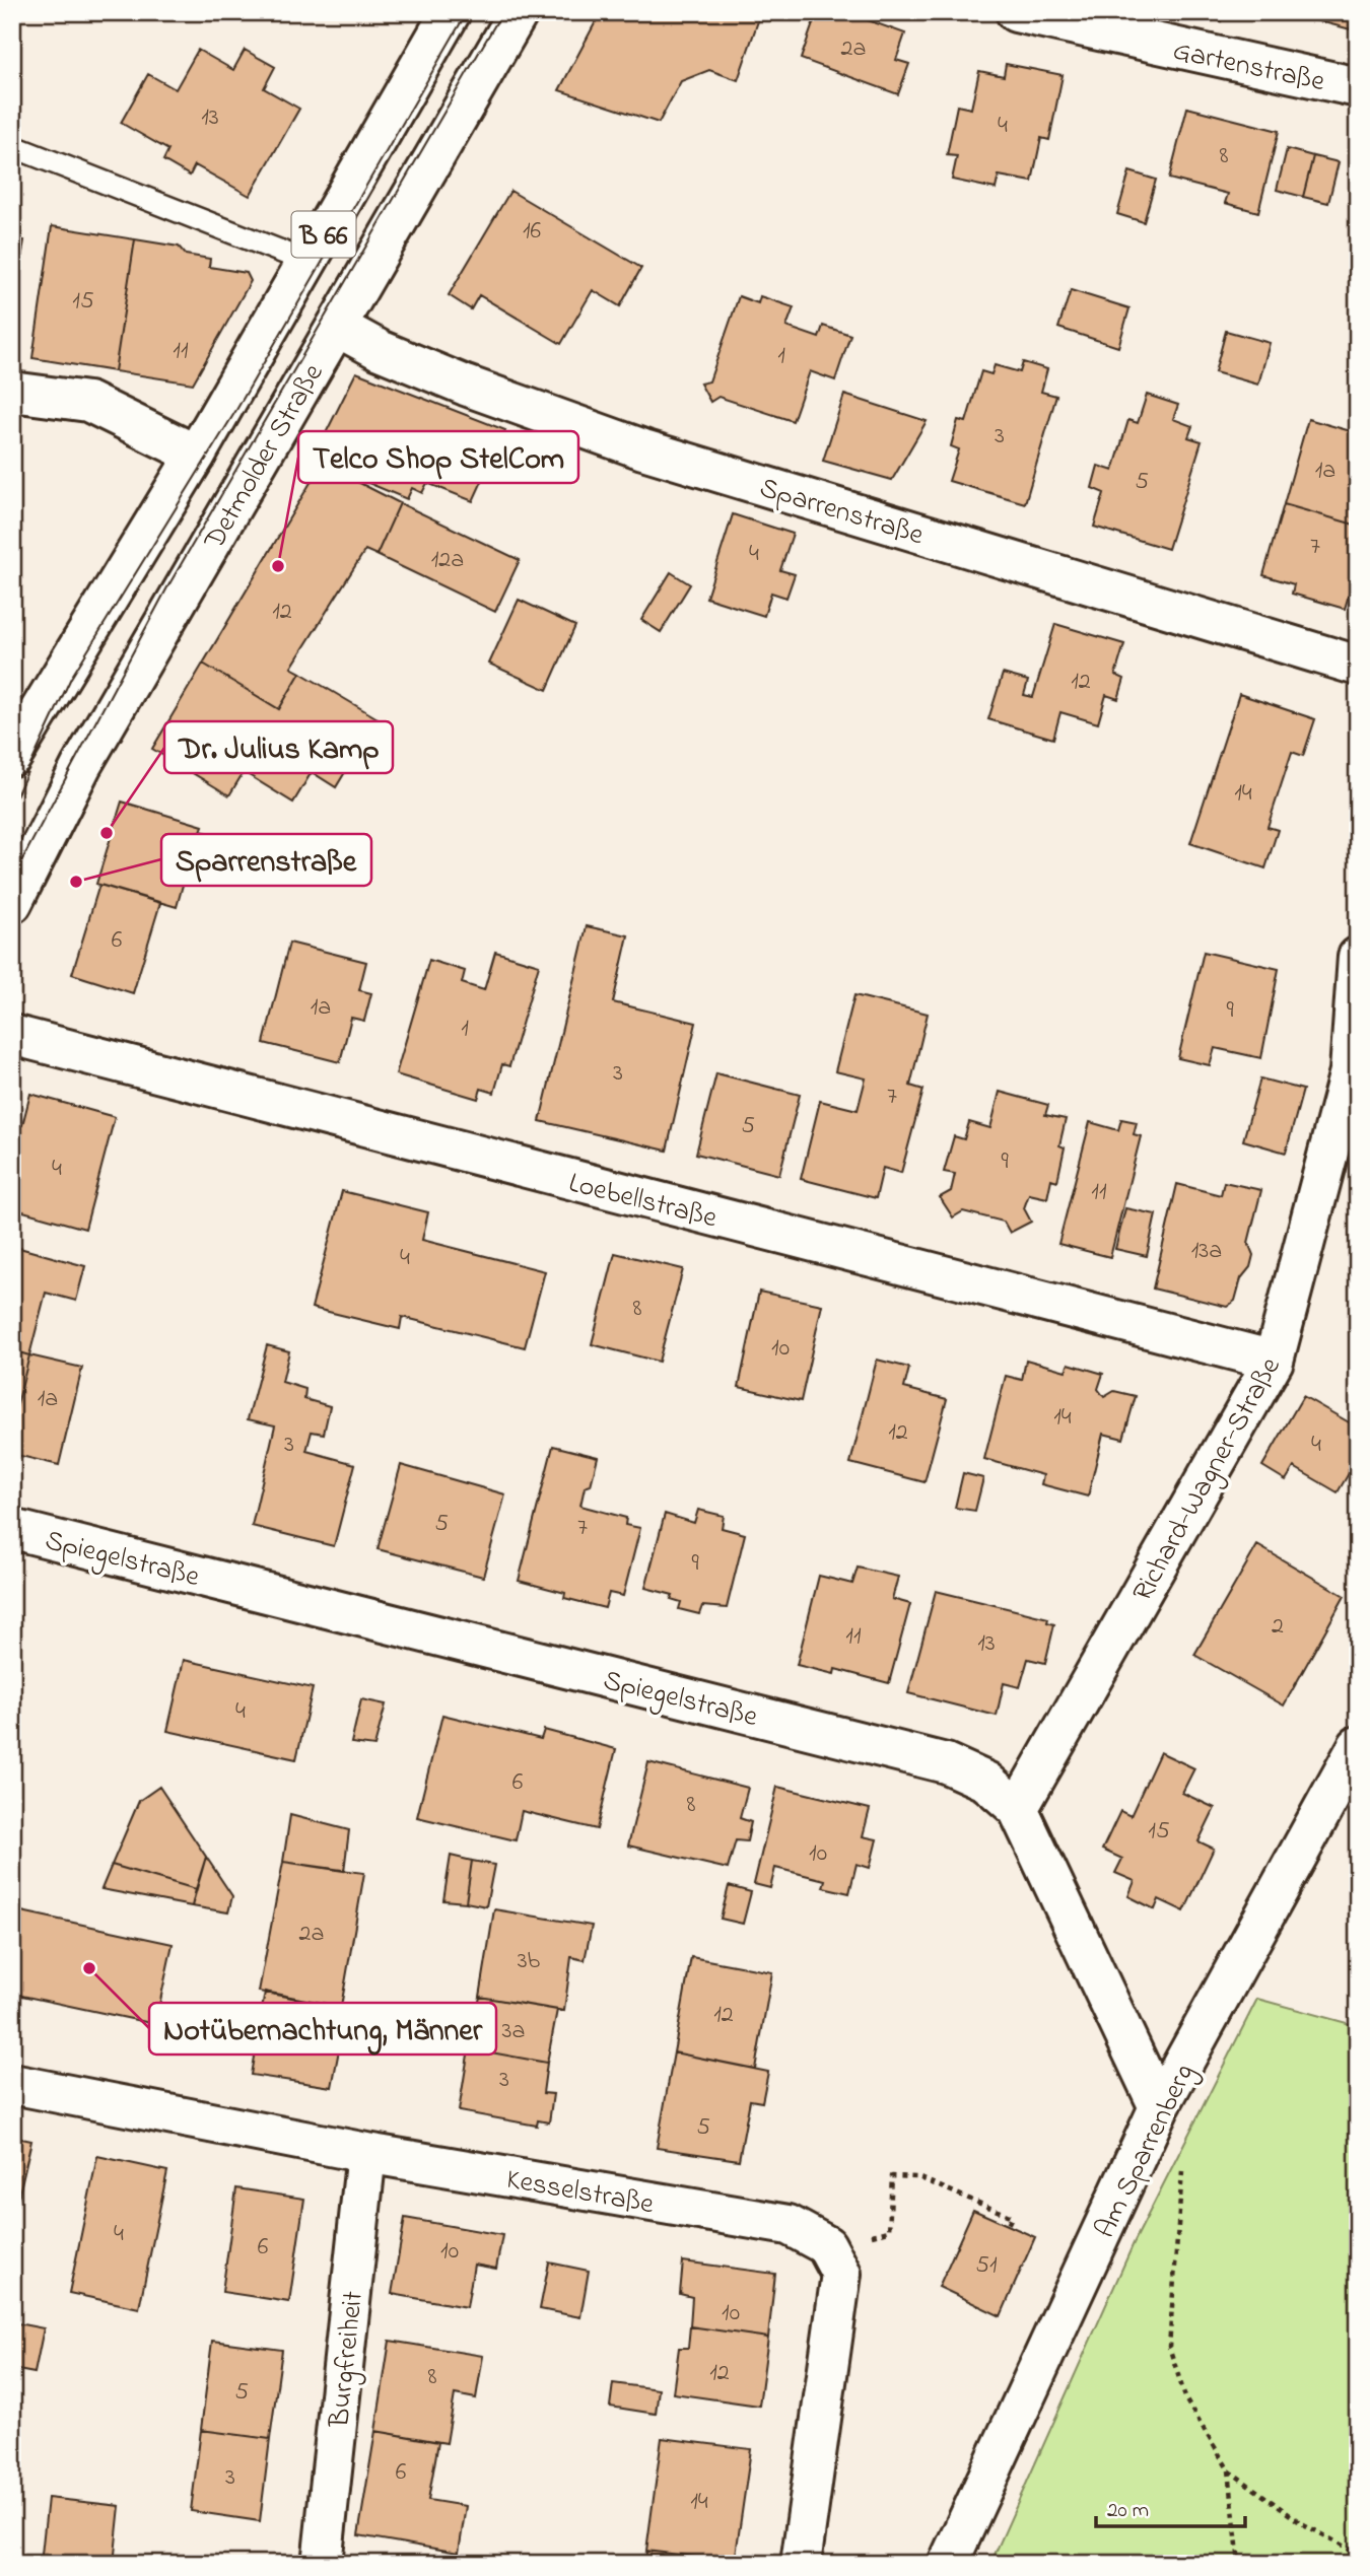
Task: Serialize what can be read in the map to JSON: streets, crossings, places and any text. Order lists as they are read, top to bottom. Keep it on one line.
{"streets":{"street":["Gartenstraße","B 66","Detmolder Straße","Sparrenstraße","Loebellstraße","Richard-Wagner-Straße","Spiegelstraße","Am Sparrenberg","Kesselstraße","Burgfreiheit"]},"crossings":[["Detmolder Straße","Sparrenstraße"],["Loebellstraße","Richard-Wagner-Straße"],["Richard-Wagner-Straße","Spiegelstraße"],["Spiegelstraße","Am Sparrenberg"],["Kesselstraße","Burgfreiheit"]],"places":["Telco Shop StelCom","Dr. Julius Kamp","Sparrenstraße","Notübernachtung, Männer"],"house_numbers":["2a","13","4","8","16","15","11","1","3","1a","5","7","4","12a","12","12","14","6","1a","9","1","3","7","5","9","4","11","13a","4","8","10","1a","14","12","3","4","5","7","9","2","11","13","4","6","8","15","10","2a","3b","12","3a","3","5","4","6","10","51","10","12","8","5","6","3","14"],"scale_bar":"20 m"}
